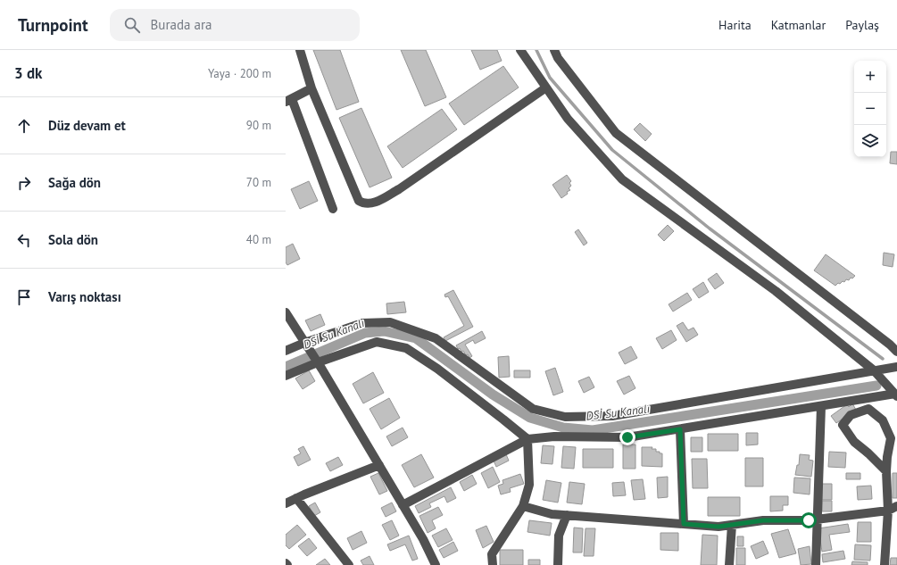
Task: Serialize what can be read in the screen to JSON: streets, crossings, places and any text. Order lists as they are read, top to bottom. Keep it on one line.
{"water":["DSİ Su Kanalı"],"page":{"header":"Turnpoint","search":"Burada ara","nav":["Harita","Katmanlar","Paylaş"],"heading":["3 dk","Yaya · 200 m"],"map_buttons":["+","−"],"list":[["Düz devam et","90 m"],["Sağa dön","70 m"],["Sola dön","40 m"],"Varış noktası"]}}
